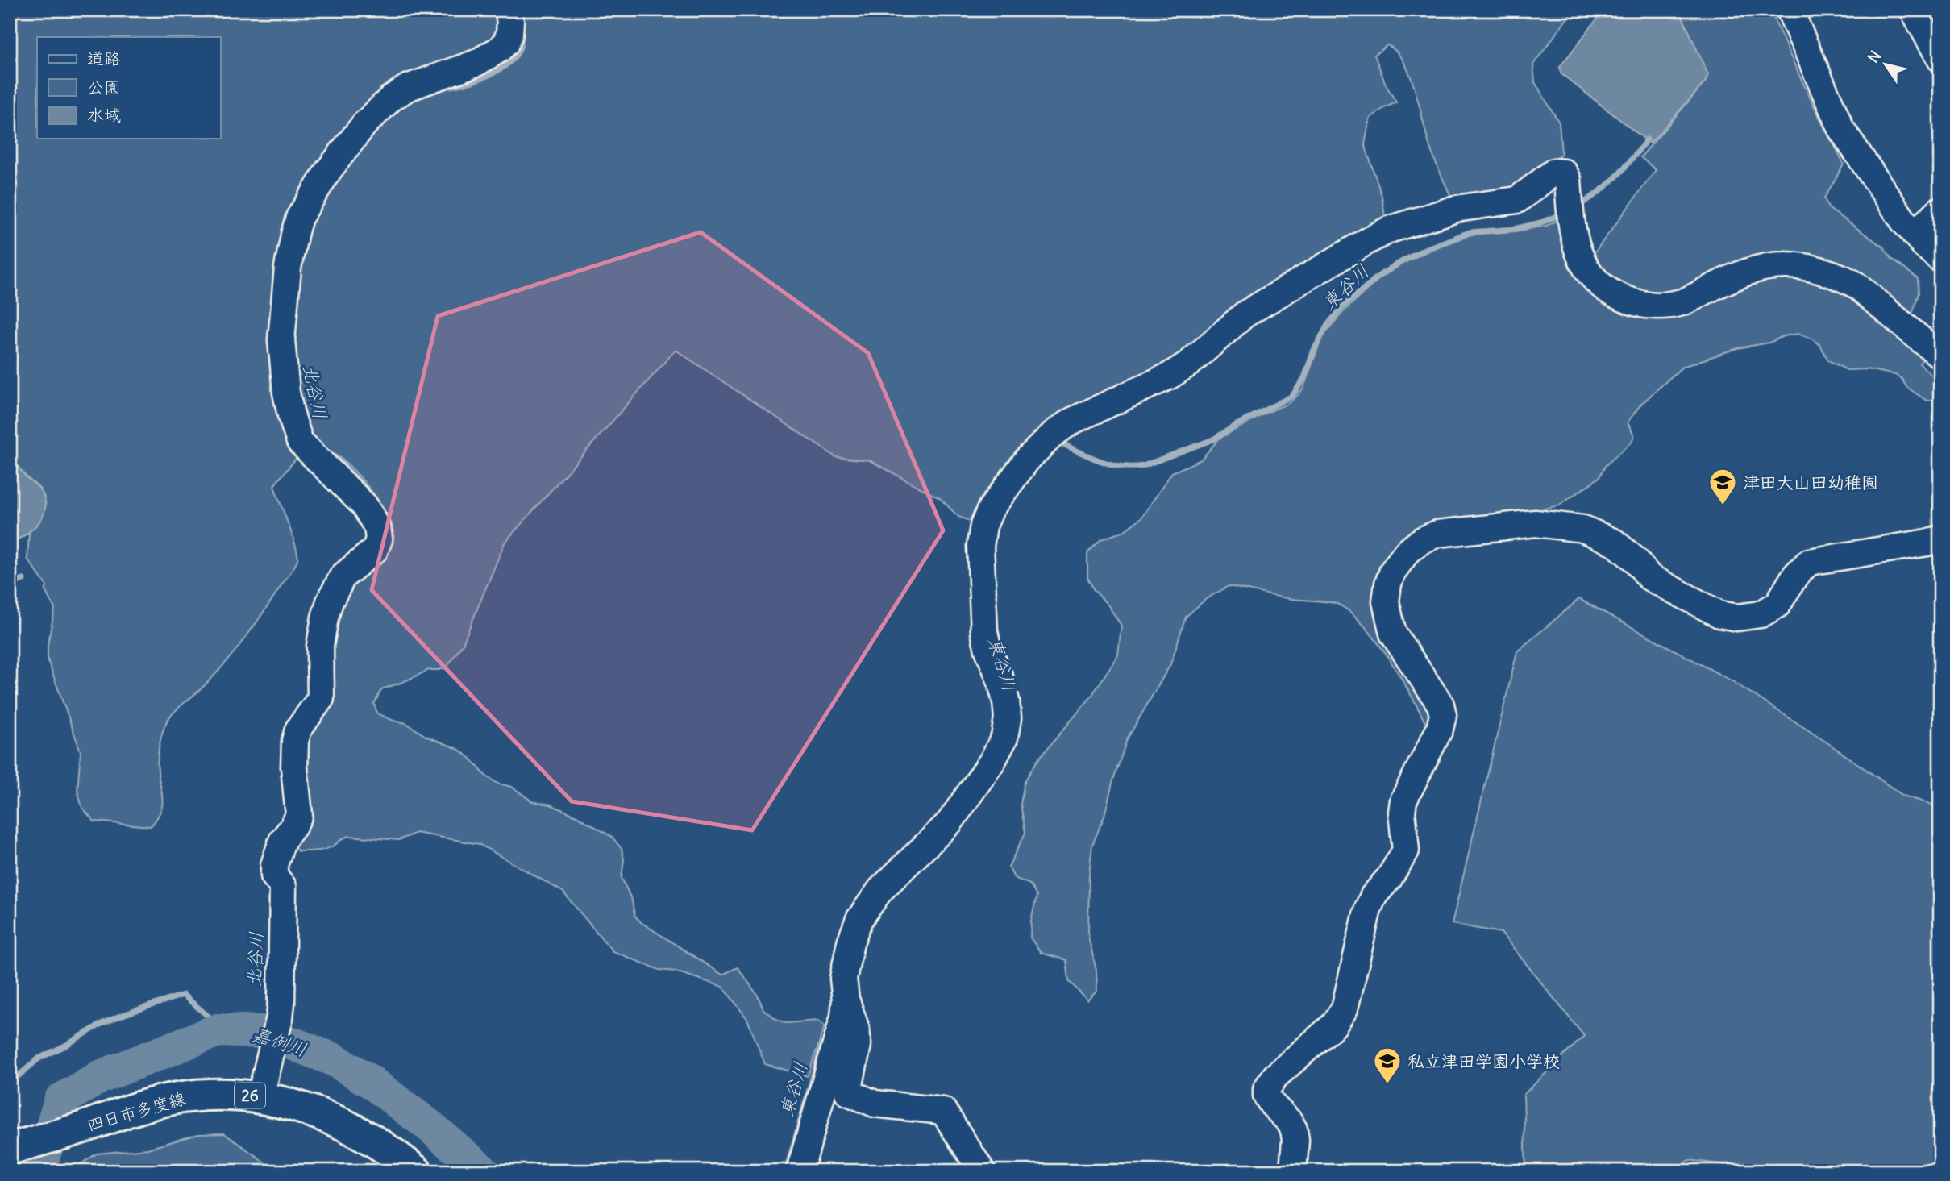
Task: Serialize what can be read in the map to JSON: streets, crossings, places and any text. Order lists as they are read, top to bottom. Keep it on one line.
{"streets":{"main road":["26","四日市多度線"]},"water":["東谷川","北谷川","嘉例川"],"places":{"school or university":["津田大山田幼稚園","私立津田学園小学校"]},"legend":["道路","公園","水域"],"north":"top left"}
